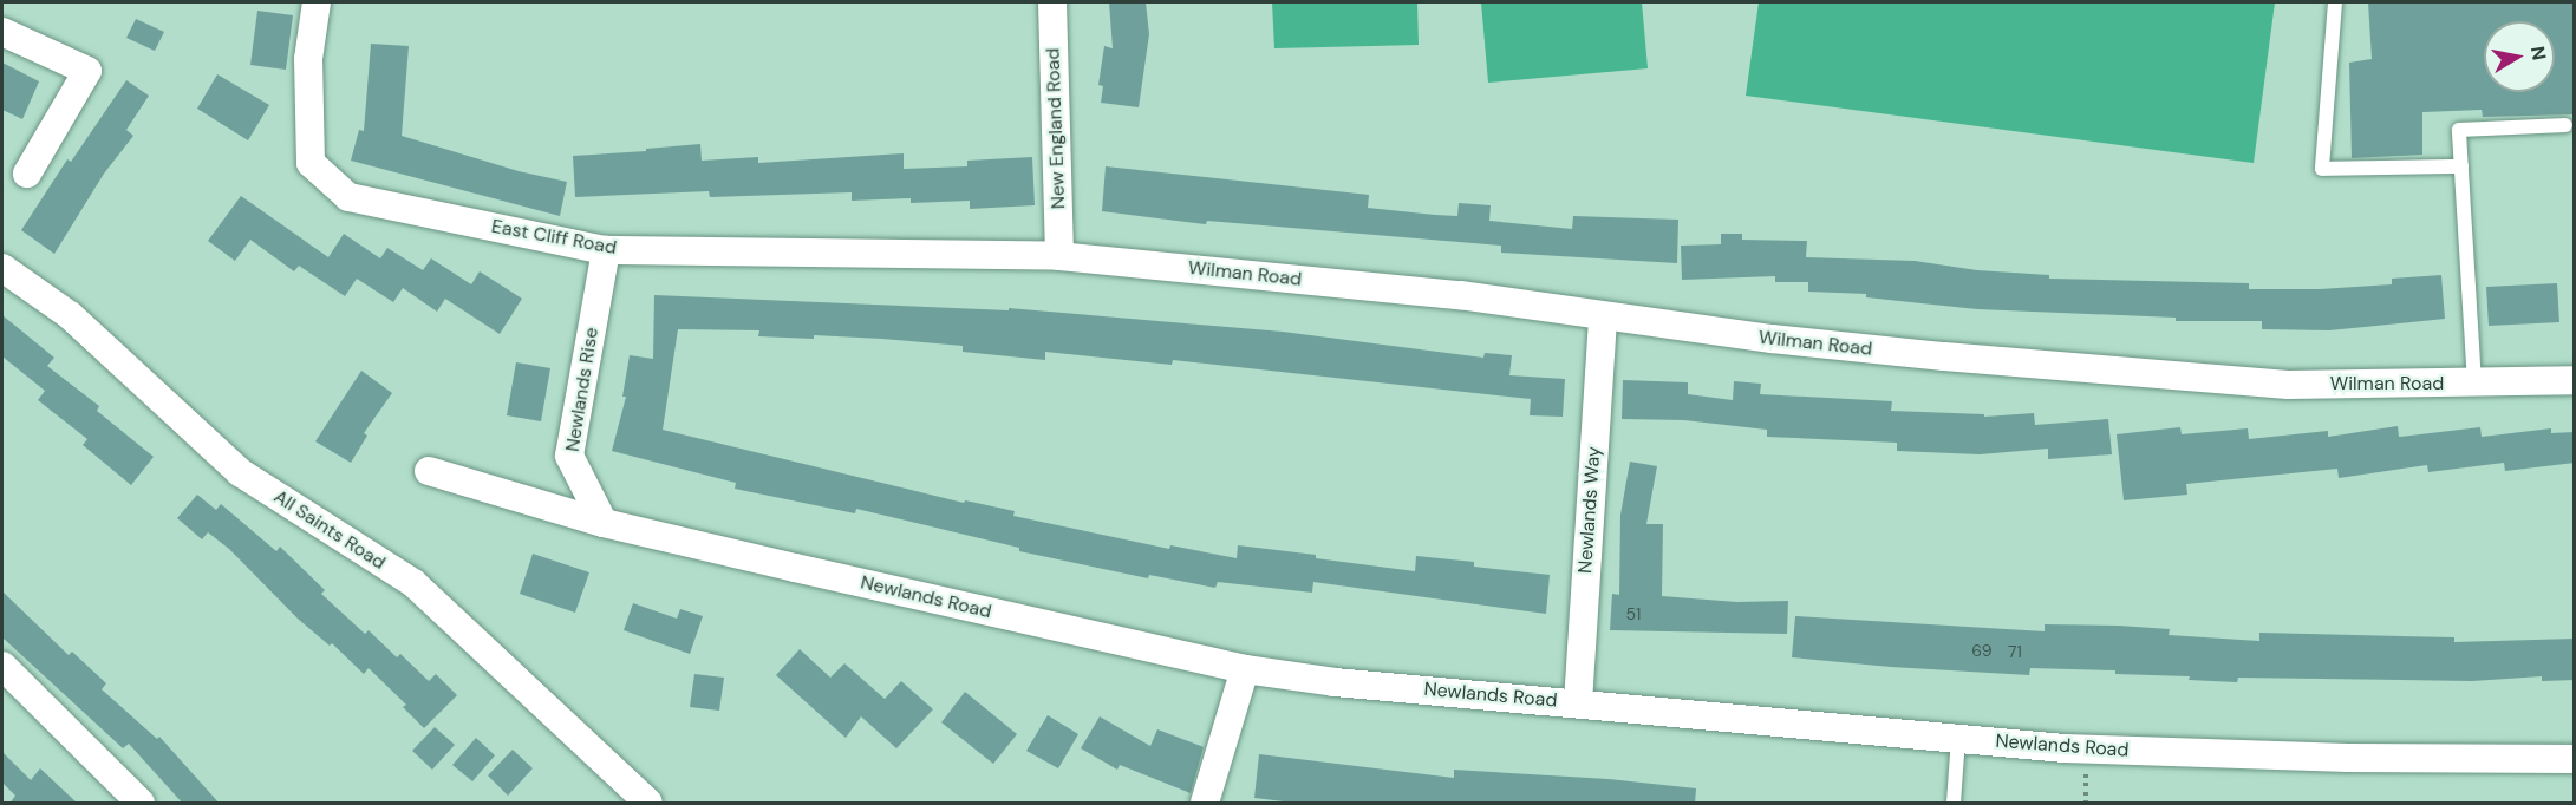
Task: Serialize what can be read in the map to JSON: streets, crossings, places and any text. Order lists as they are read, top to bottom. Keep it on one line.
{"streets":{"street":["New England Road","East Cliff Road","Wilman Road","Newlands Rise","Newlands Way","All Saints Road","Newlands Road"]},"crossings":[["New England Road","East Cliff Road"],["New England Road","Wilman Road"],["East Cliff Road","Wilman Road"],["East Cliff Road","Newlands Rise"],["Wilman Road","Newlands Way"],["Newlands Rise","Newlands Road"],["Newlands Way","Newlands Road"]],"house_numbers":["51","69","71"],"north":"right"}
